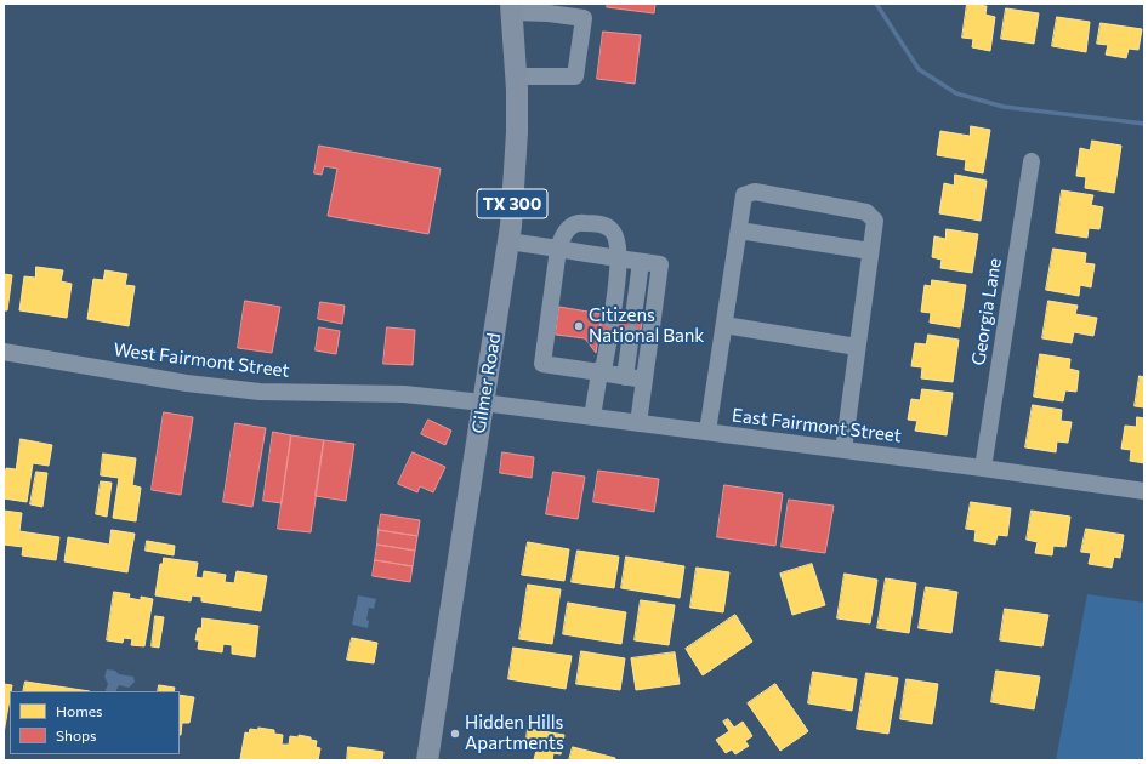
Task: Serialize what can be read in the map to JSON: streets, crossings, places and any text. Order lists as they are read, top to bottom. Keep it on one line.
{"streets":{"main road":["TX 300","Gilmer Road"],"street":["Georgia Lane","West Fairmont Street","East Fairmont Street"]},"crossings":[["Georgia Lane","East Fairmont Street"],["West Fairmont Street","Gilmer Road"],["West Fairmont Street","East Fairmont Street"],["Gilmer Road","East Fairmont Street"]],"places":["Citizens National Bank","Hidden Hills Apartments"],"legend":["Homes","Shops"]}
